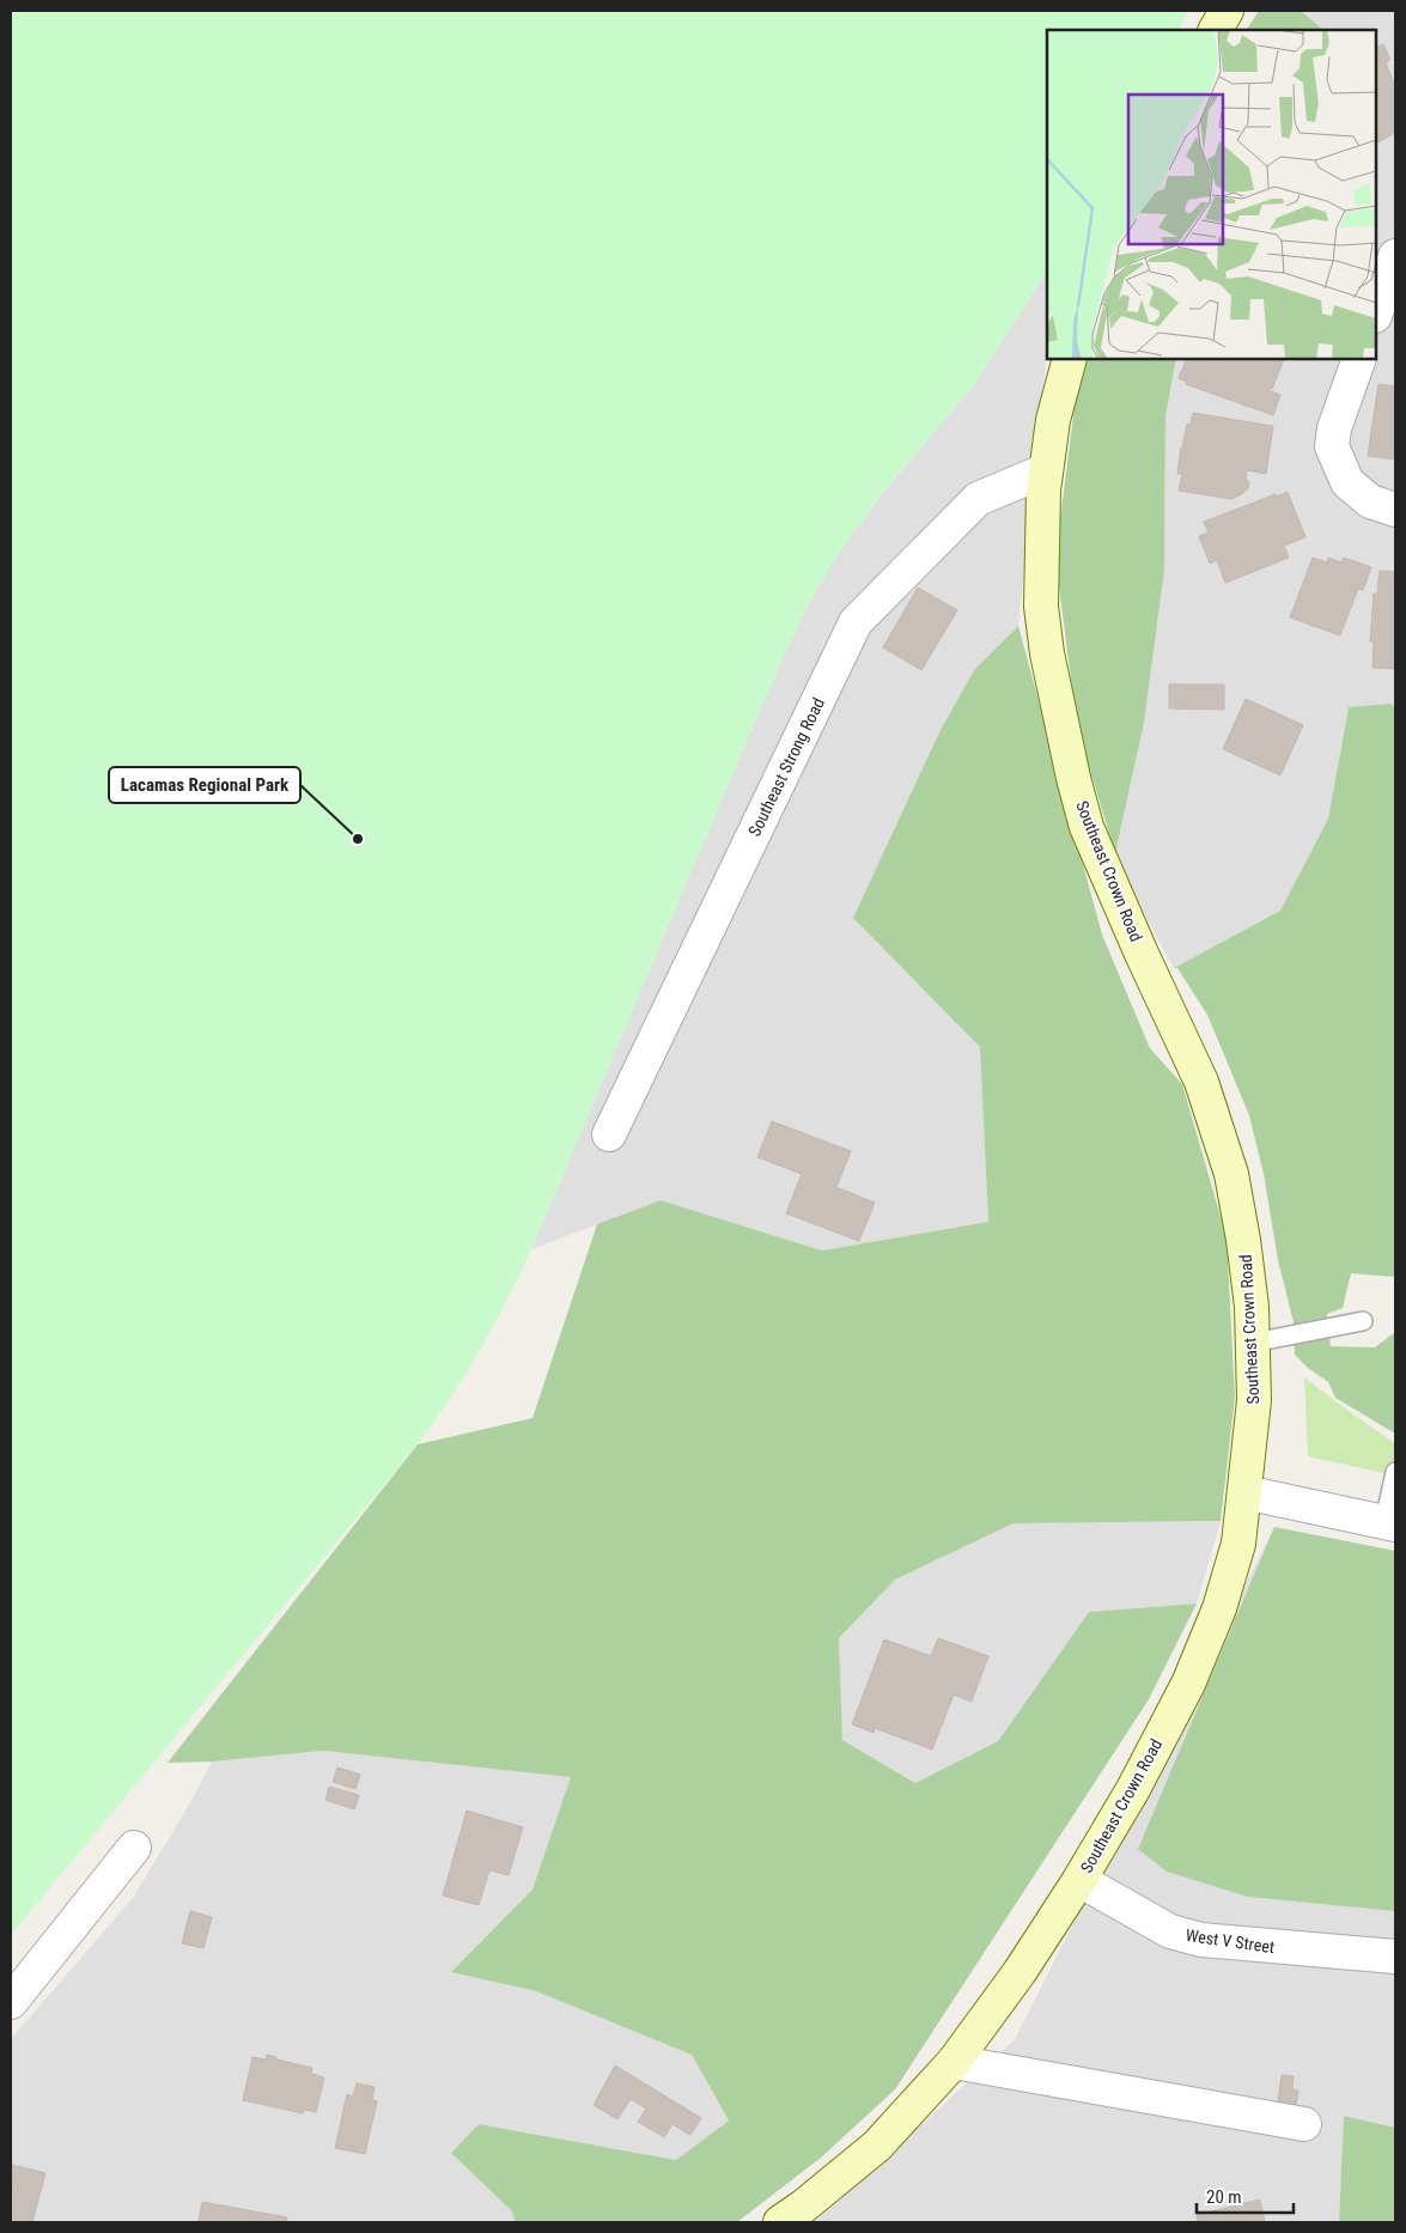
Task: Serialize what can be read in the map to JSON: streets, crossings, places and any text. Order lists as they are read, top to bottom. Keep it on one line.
{"streets":{"street":["Southeast Strong Road","Southeast Crown Road","West V Street"]},"crossings":[["Southeast Strong Road","Southeast Crown Road"],["Southeast Crown Road","West V Street"]],"places":["Lacamas Regional Park"],"scale_bar":"20 m"}
